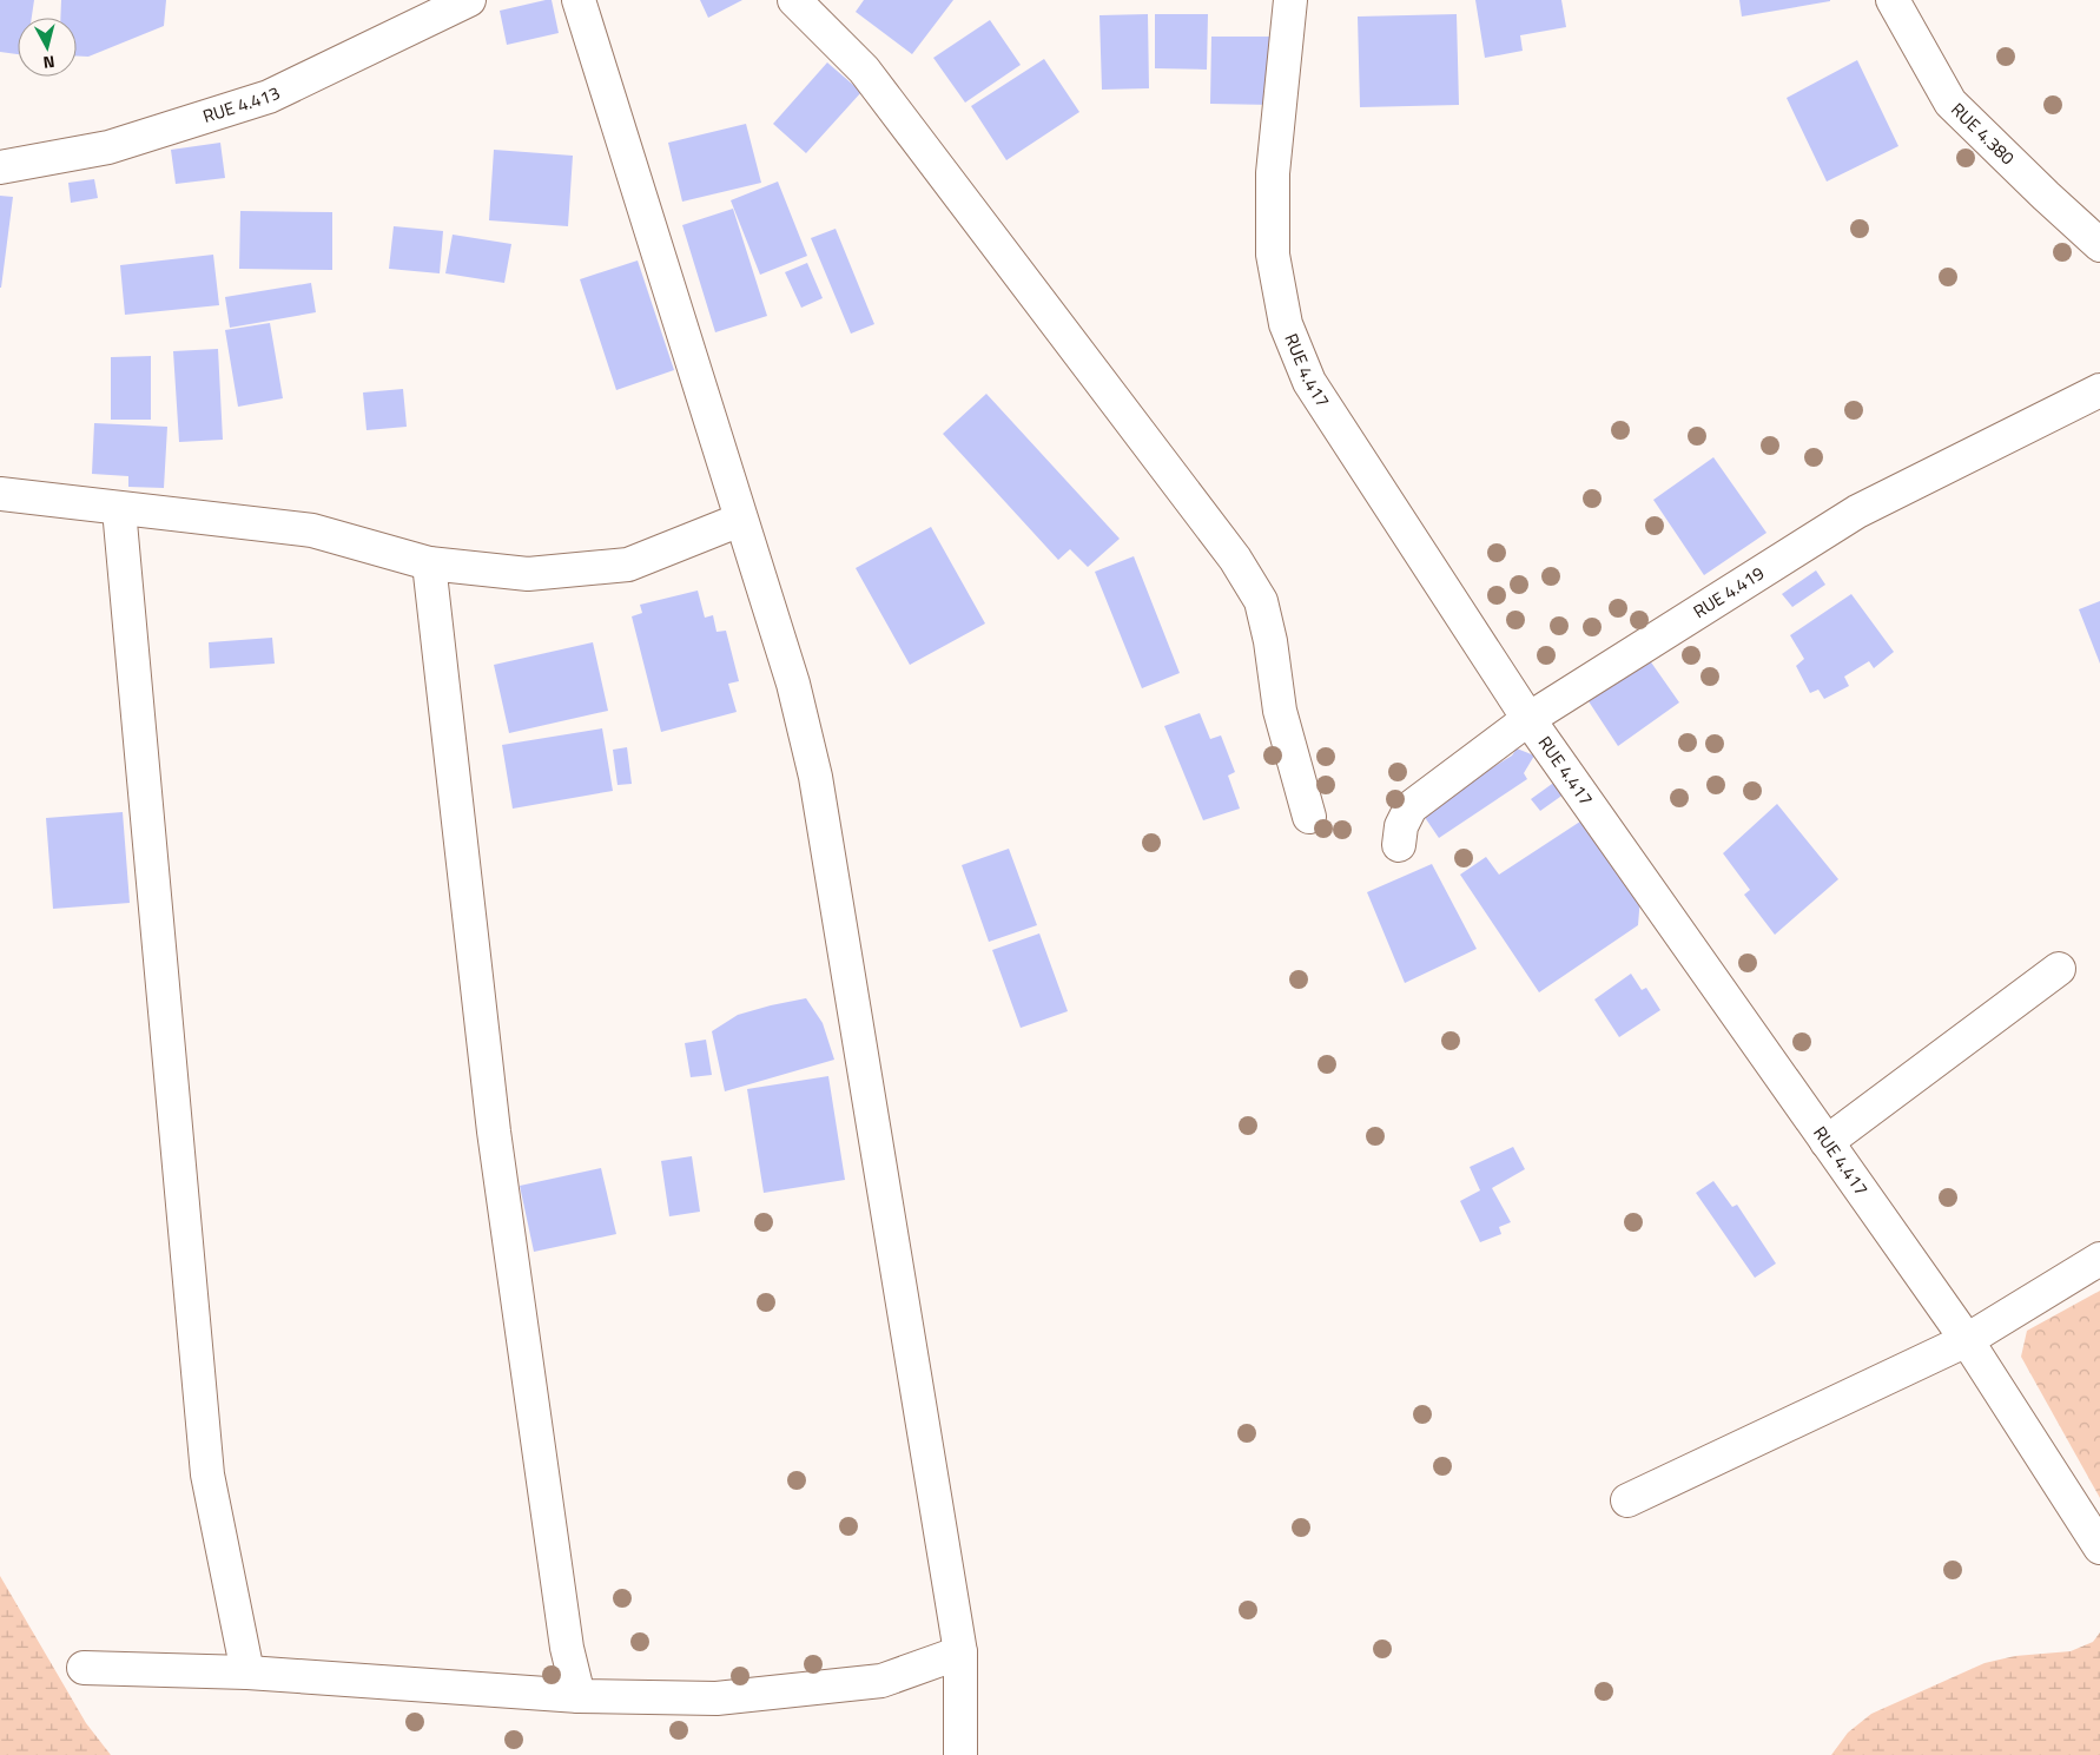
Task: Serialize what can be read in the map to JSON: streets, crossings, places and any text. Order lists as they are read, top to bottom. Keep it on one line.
{"streets":{"street":["RUE 4.413","RUE 4.380","RUE 4.417","RUE 4.419"]},"crossings":[["RUE 4.417","RUE 4.419"]],"north":"bottom"}
